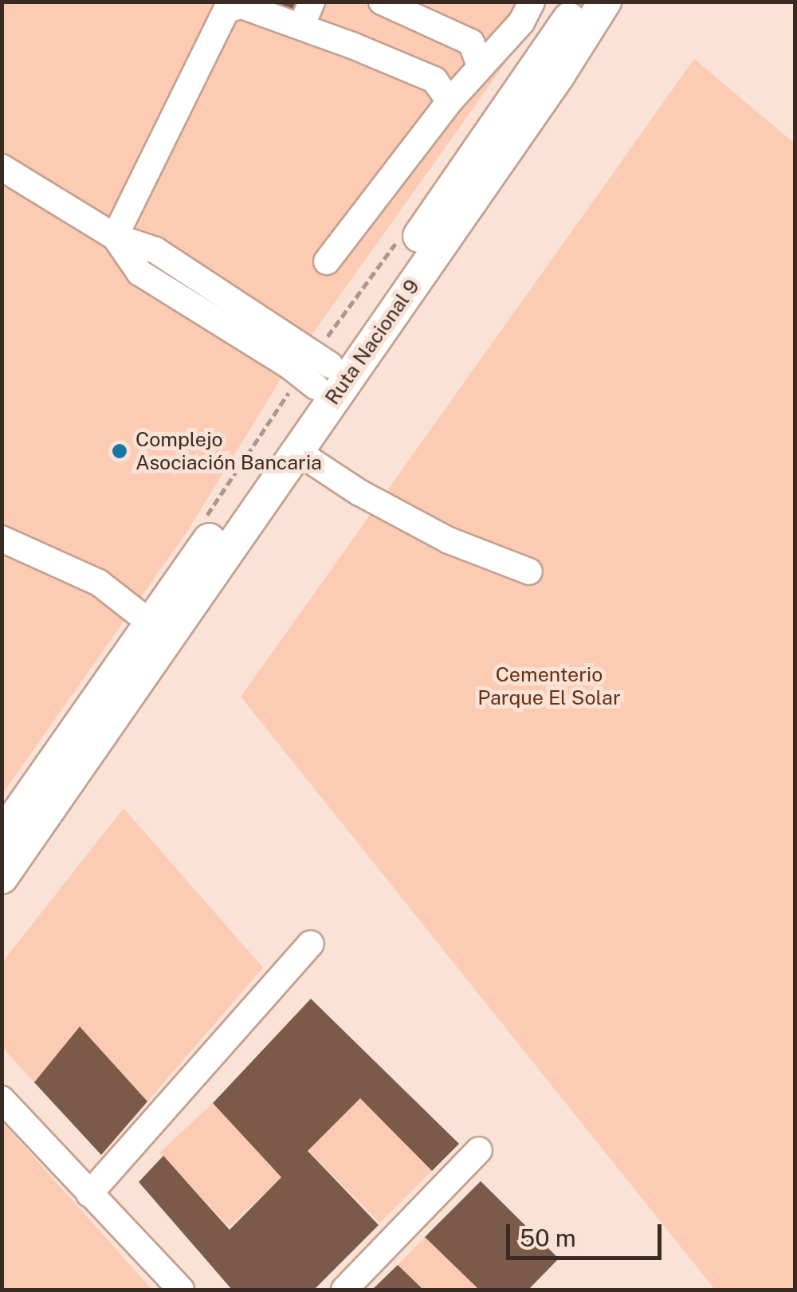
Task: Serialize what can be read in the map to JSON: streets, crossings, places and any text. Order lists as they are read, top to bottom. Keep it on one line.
{"streets":{"main road":["Ruta Nacional 9"]},"parks":["Cementerio Parque El Solar"],"places":["Complejo Asociación Bancaria"],"scale_bar":"50 m"}
